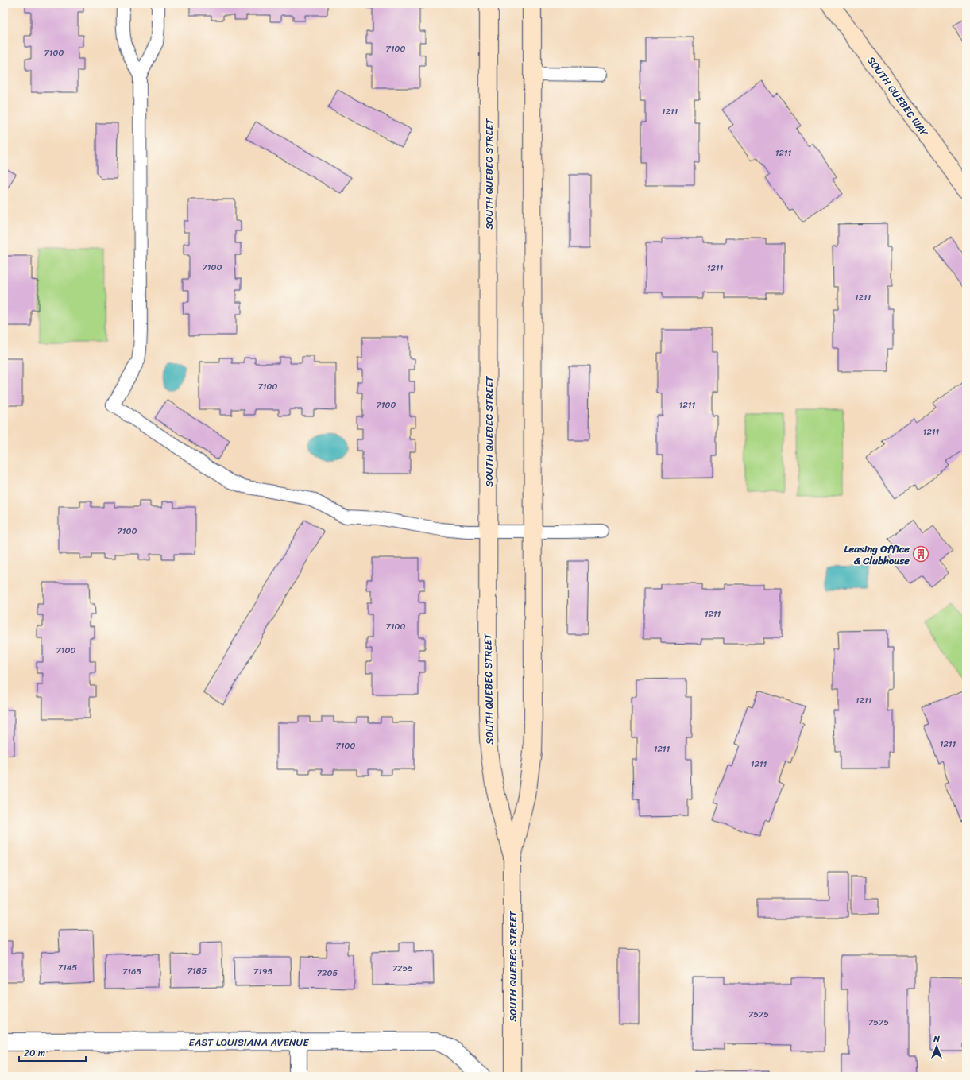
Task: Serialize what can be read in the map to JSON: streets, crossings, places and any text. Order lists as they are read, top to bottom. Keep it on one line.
{"streets":{"main road":["SOUTH QUEBEC WAY","SOUTH QUEBEC STREET"],"street":["EAST LOUISIANA AVENUE"]},"places":{"building":["Leasing Office & Clubhouse"]},"house_numbers":["7100","7100","1211","1211","7100","1211","1211","7100","7100","1211","1211","7100","1211","7100","7100","1211","1211","7100","1211","1211","7145","7255","7185","7165","7195","7205","7575","7575"],"scale_bar":"20 m","north":"top"}
